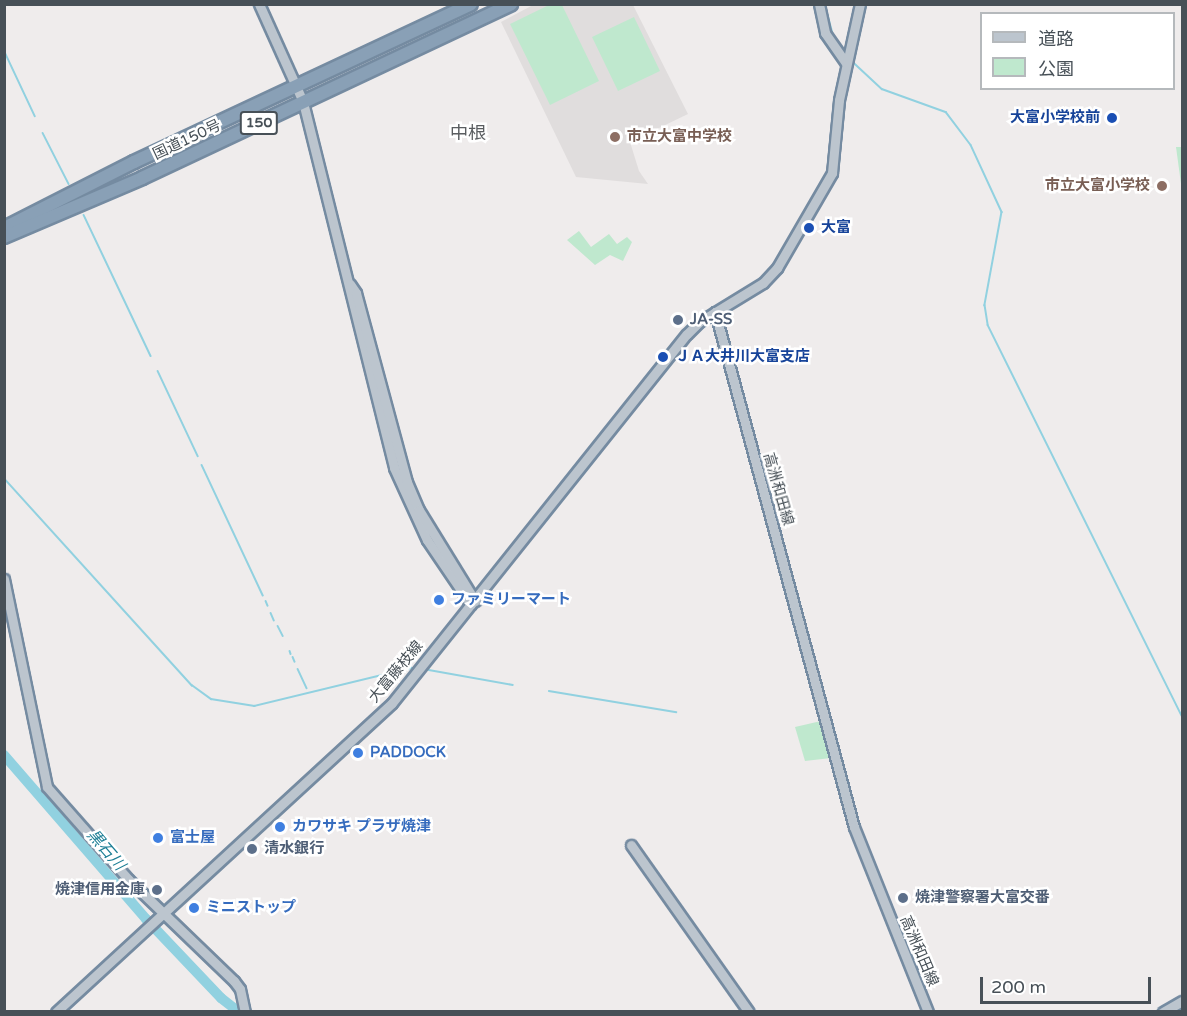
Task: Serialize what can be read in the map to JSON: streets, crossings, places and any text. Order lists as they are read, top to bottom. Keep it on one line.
{"streets":{"highway":["150","国道150号"],"main road":["高洲和田線","大富藤枝線"]},"crossings":[["高洲和田線","大富藤枝線"]],"districts":["中根"],"water":["黒石川"],"places":["大富小学校前","市立大富中学校","市立大富小学校","大富","JA-SS","ＪＡ大井川大富支店","ファミリーマート","PADDOCK","カワサキ プラザ焼津","富士屋","清水銀行","焼津信用金庫","焼津警察署大富交番","ミニストップ"],"legend":["道路","公園"],"scale_bar":"200 m"}
